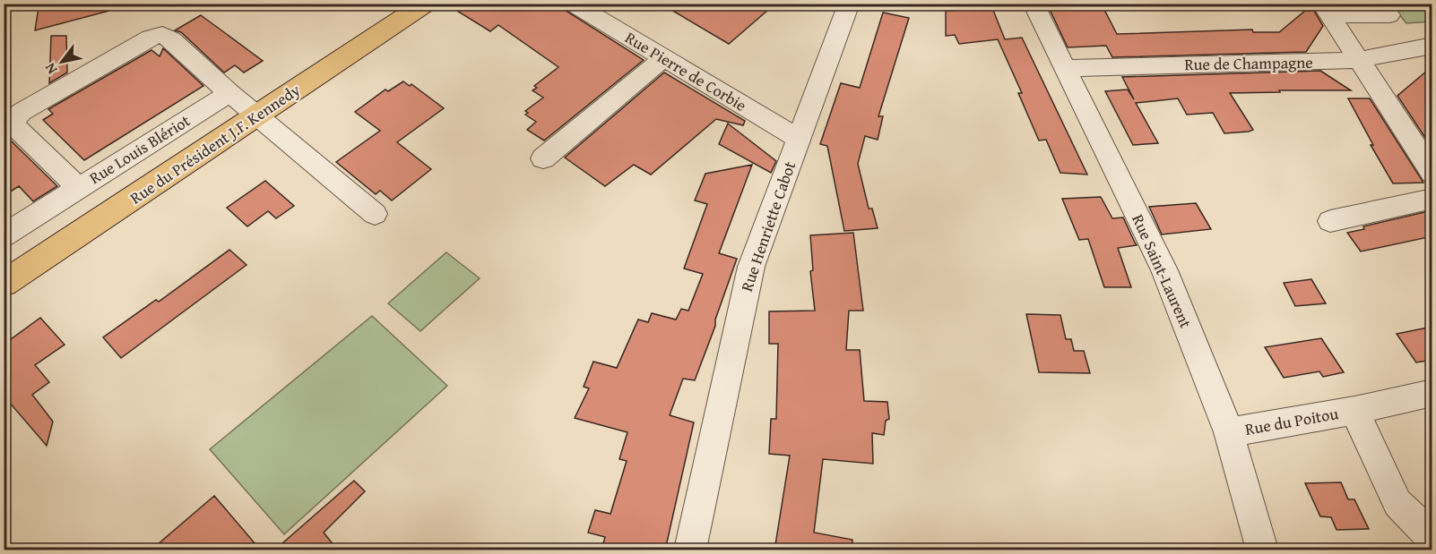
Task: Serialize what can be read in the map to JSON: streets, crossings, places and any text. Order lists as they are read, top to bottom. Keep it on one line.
{"streets":{"main road":["Rue du Président J.F. Kennedy"],"street":["Rue de Champagne","Rue Pierre de Corbie","Rue Louis Blériot","Rue Henriette Cabot","Rue Saint-Laurent","Rue du Poitou"]},"crossings":[["Rue de Champagne","Rue Saint-Laurent"],["Rue Pierre de Corbie","Rue Henriette Cabot"],["Rue Saint-Laurent","Rue du Poitou"]],"north":"bottom left"}
